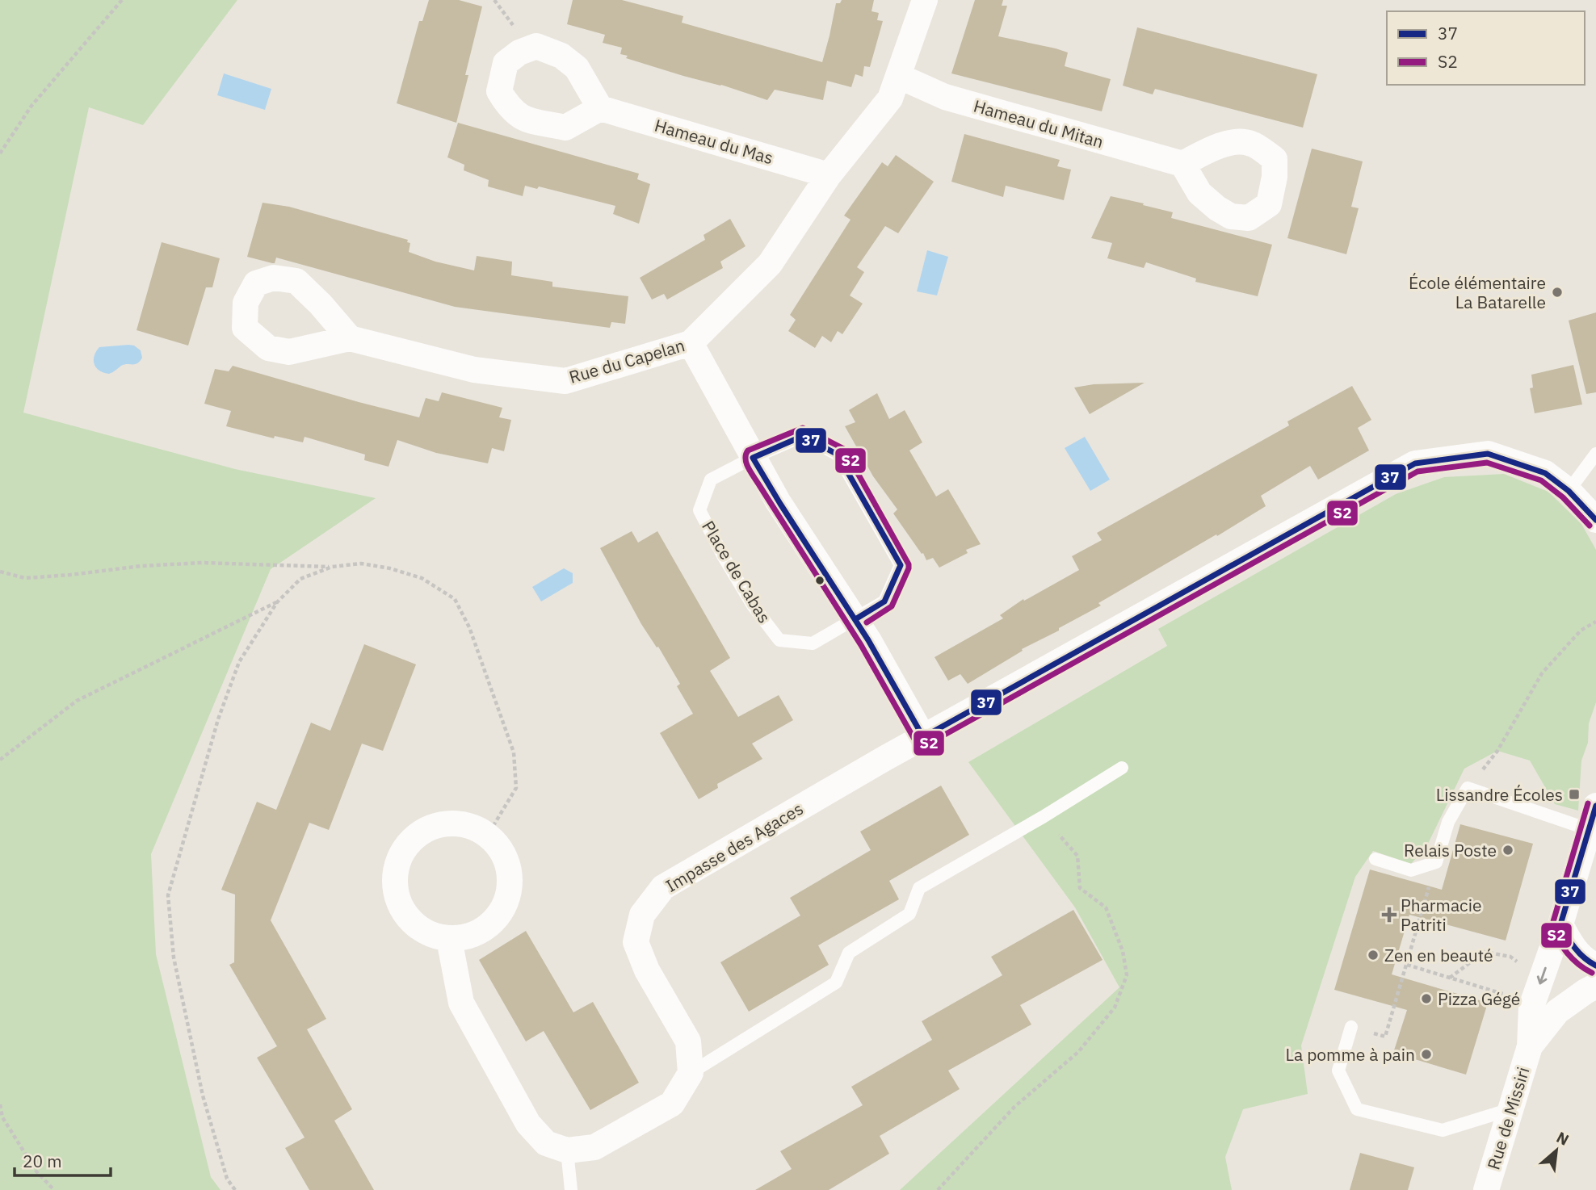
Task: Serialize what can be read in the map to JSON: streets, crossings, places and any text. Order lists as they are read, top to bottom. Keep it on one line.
{"streets":{"street":["Hameau du Mitan","Hameau du Mas","Rue du Capelan","Impasse des Agaces","Rue de Missiri"],"lane":["Place de Cabas"]},"crossings":[["Hameau du Mitan","Rue du Capelan"],["Hameau du Mas","Rue du Capelan"]],"places":{"other":["École élémentaire La Batarelle","Relais Poste","Zen en beauté","Pizza Gégé","La pomme à pain"],"transit":["Lissandre Écoles"],"health":["Pharmacie Patriti"]},"lines":["transit line S2","transit line 37"],"legend":["37","S2"],"scale_bar":"20 m","north":"top right"}
